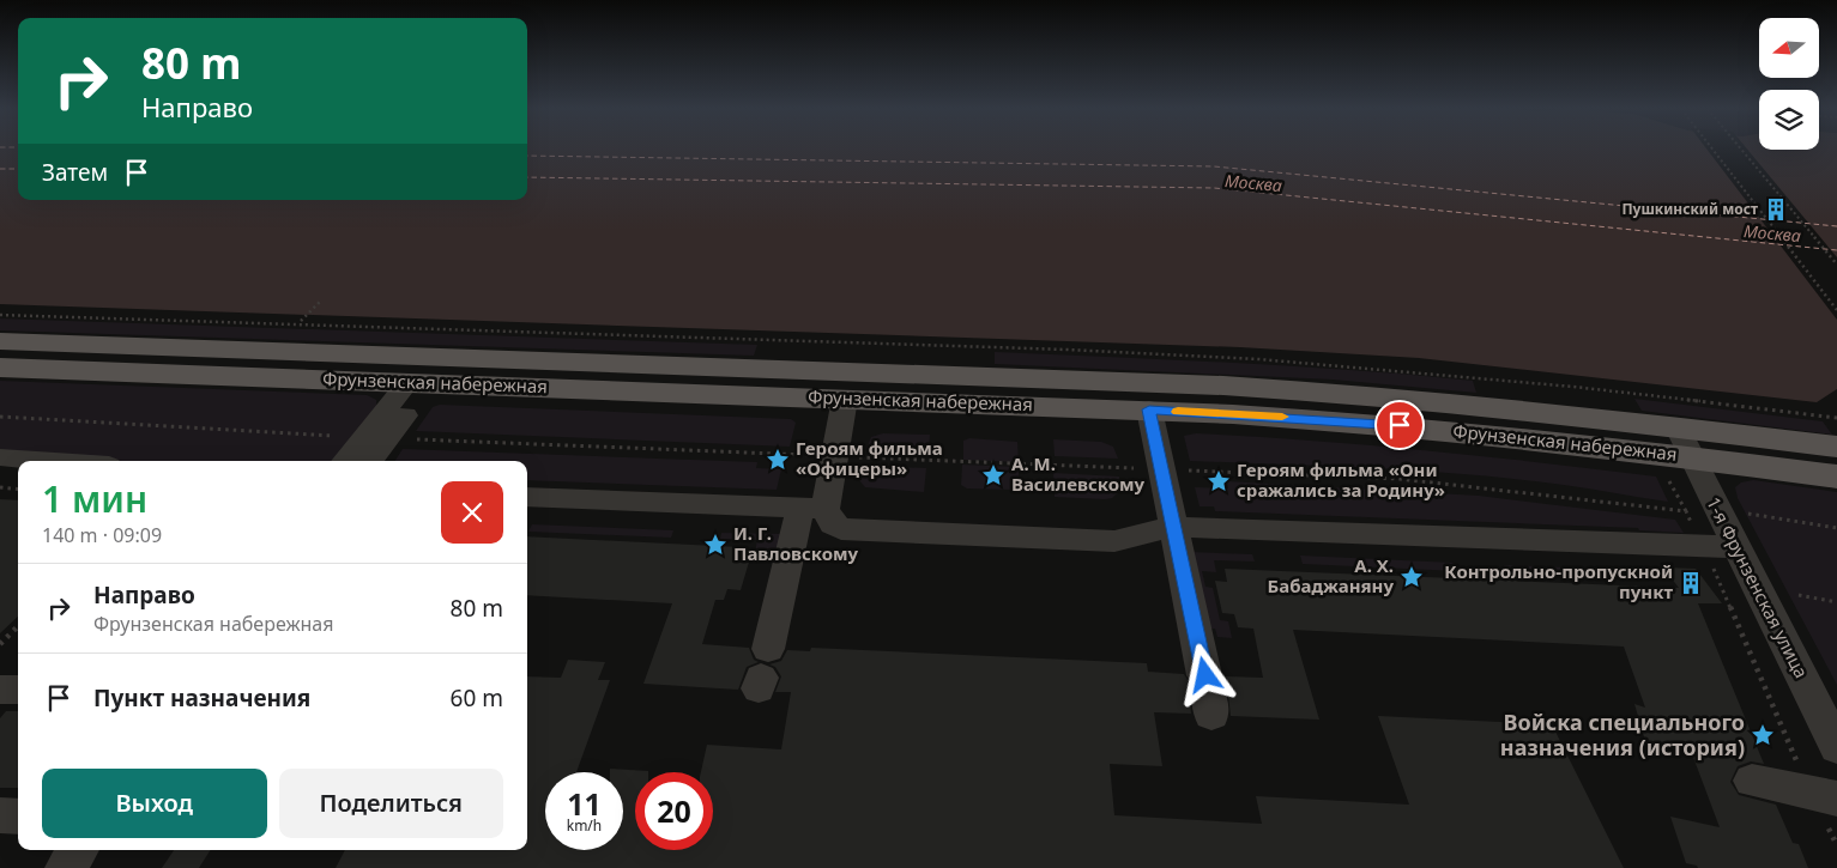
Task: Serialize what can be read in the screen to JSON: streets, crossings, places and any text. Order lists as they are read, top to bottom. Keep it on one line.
{"streets":{"main road":["Фрунзенская набережная"],"street":["1-я Фрунзенская улица"]},"crossings":[["Фрунзенская набережная","1-я Фрунзенская улица"]],"water":["Москва"],"places":{"building":["Пушкинский мост","Контрольно-пропускной пункт"],"place":["Героям фильма «Офицеры»","А. М. Василевскому","Героям фильма «Они сражались за Родину»","И. Г. Павловскому","А. Х. Бабаджаняну","Войска специального назначения (история)"]},"north":"left","page":{"turn":["80 m","Направо"],"then":"Затем","heading":["1 мин","140 m · 09:09"],"list":[{"name":"Направо","note":"Фрунзенская набережная","value":"80 m"},{"name":"Пункт назначения","value":"60 m"}],"buttons":["Выход","Поделиться"],"speed":"11 km/h","limit":"20"}}
